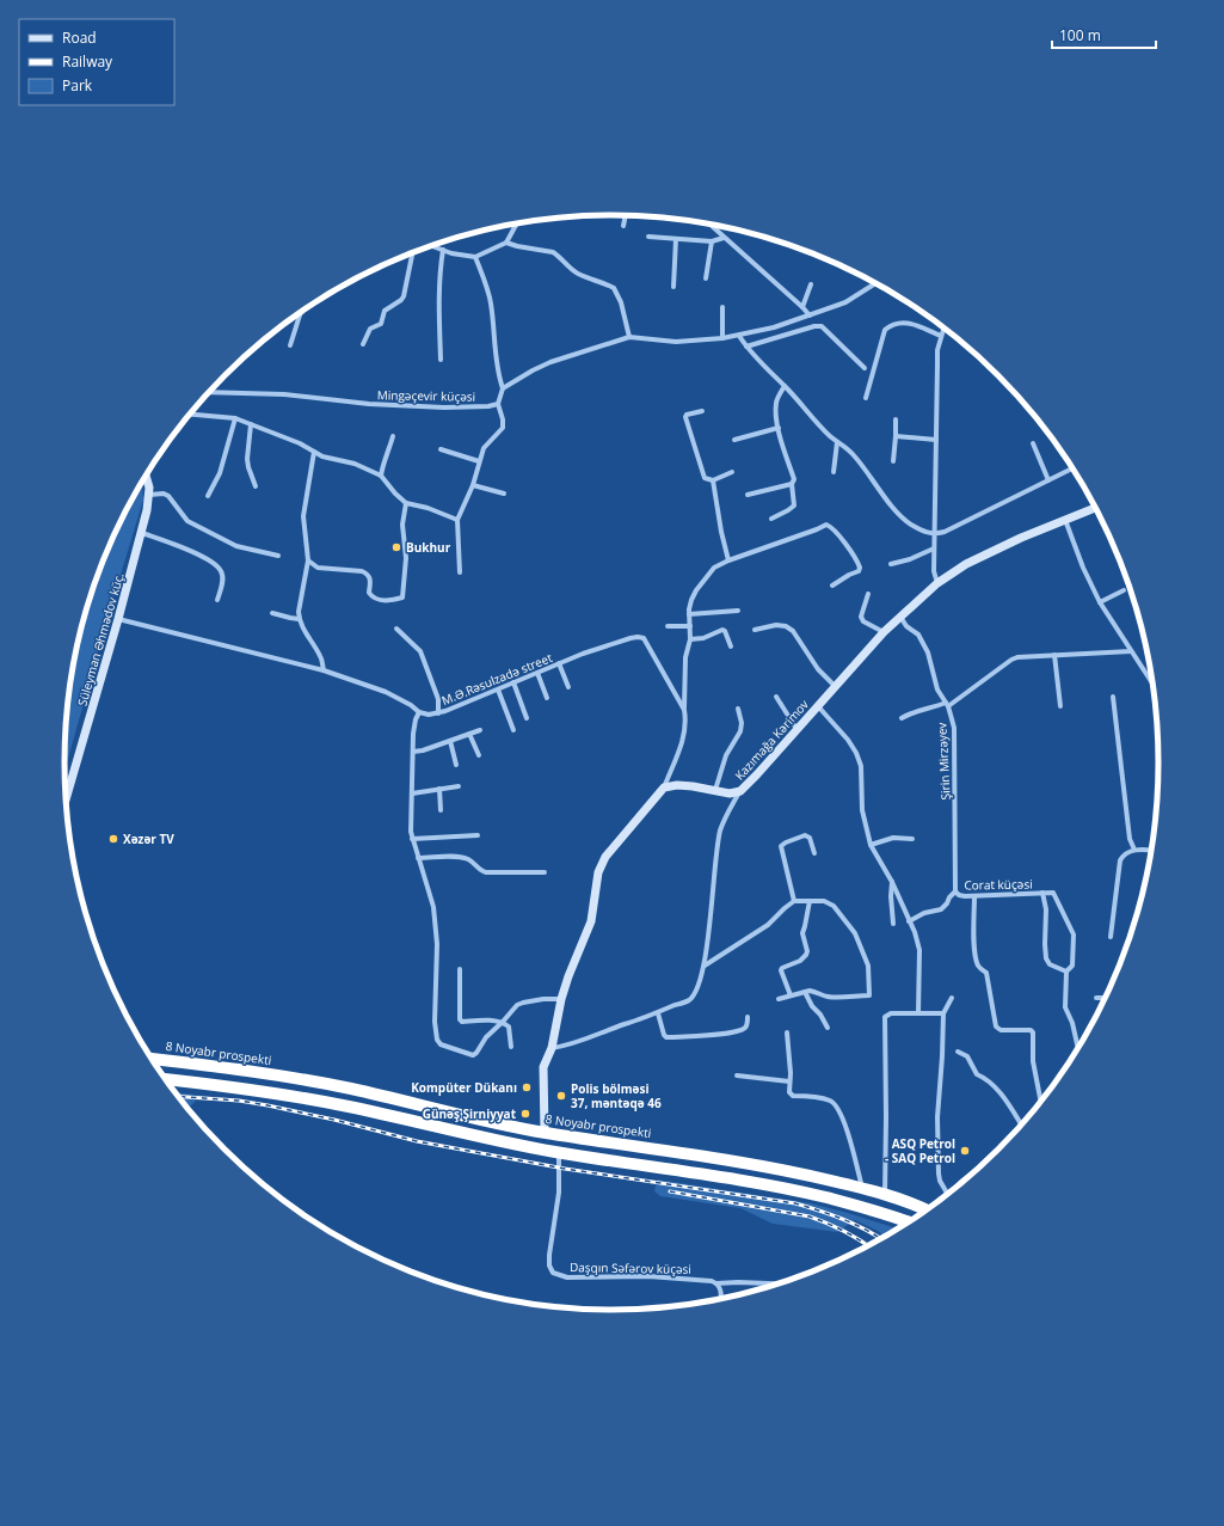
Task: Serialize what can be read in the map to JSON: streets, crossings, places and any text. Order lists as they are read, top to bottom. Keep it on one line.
{"streets":{"highway":["8 Noyabr prospekti"],"street":["Mingəçevir küçəsi","Süleyman Əhmədov küç.","M.Ə.Rəsulzadə street","Kazımağa Kərimov","Şirin Mirzəyev","Corat küçəsi","Daşqın Səfərov küçəsi"]},"crossings":[["Süleyman Əhmədov küç.","M.Ə.Rəsulzadə street"],["M.Ə.Rəsulzadə street","Kazımağa Kərimov"],["Kazımağa Kərimov","Şirin Mirzəyev"],["Şirin Mirzəyev","Corat küçəsi"]],"places":["Bukhur","Xəzər TV","Kompüter Dükanı","Polis bölməsi 37, məntəqə 46","Günəş Şirniyyat","ASQ Petrol - SAQ Petrol"],"legend":["Road","Railway","Park"],"scale_bar":"100 m"}
